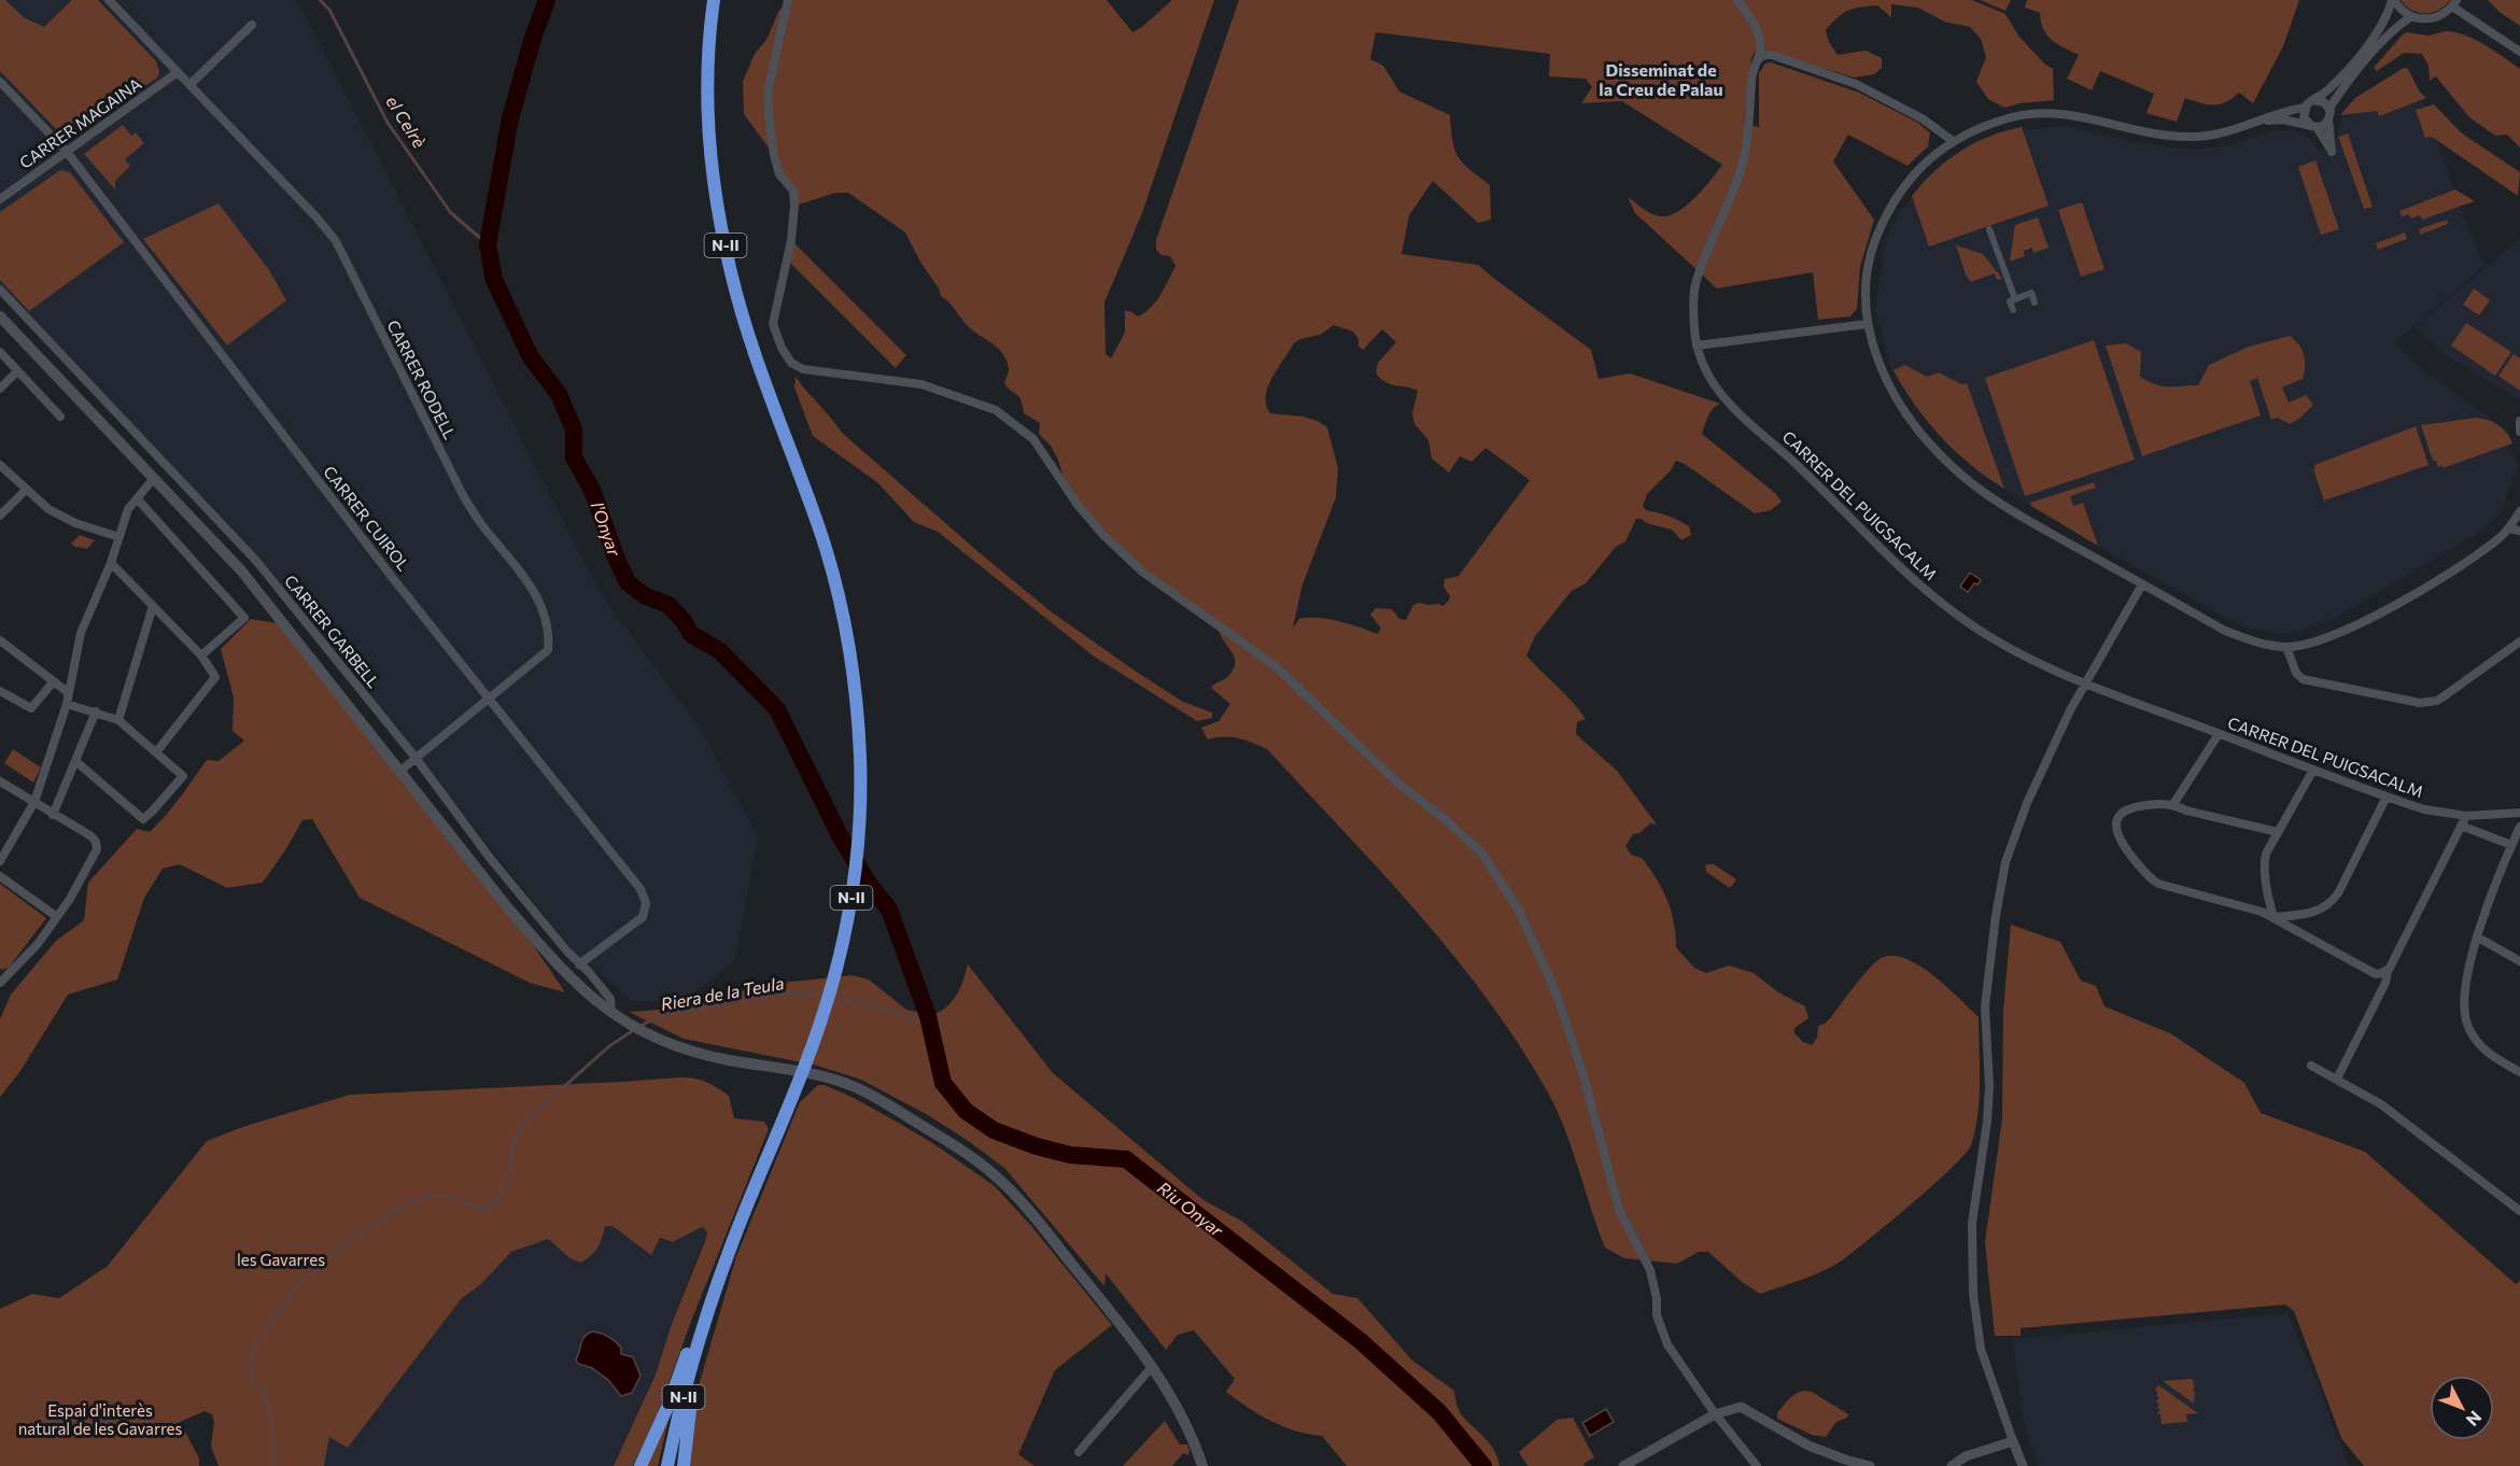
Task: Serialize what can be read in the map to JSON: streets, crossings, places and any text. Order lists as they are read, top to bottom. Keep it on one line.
{"streets":{"highway":["N-II"],"street":["CARRER MAGAINA","CARRER RODELL","CARRER DEL PUIGSACALM","CARRER CUIROL","CARRER GARBELL"]},"crossings":[["CARRER MAGAINA","CARRER RODELL"],["CARRER MAGAINA","CARRER CUIROL"],["CARRER RODELL","CARRER CUIROL"],["CARRER RODELL","CARRER GARBELL"],["CARRER CUIROL","CARRER GARBELL"]],"districts":["Disseminat de la Creu de Palau"],"water":["el Celrè","l'Onyar","Riera de la Teula","Riu Onyar"],"parks":["les Gavarres","Espai d'interès natural de les Gavarres"],"north":"bottom right"}
